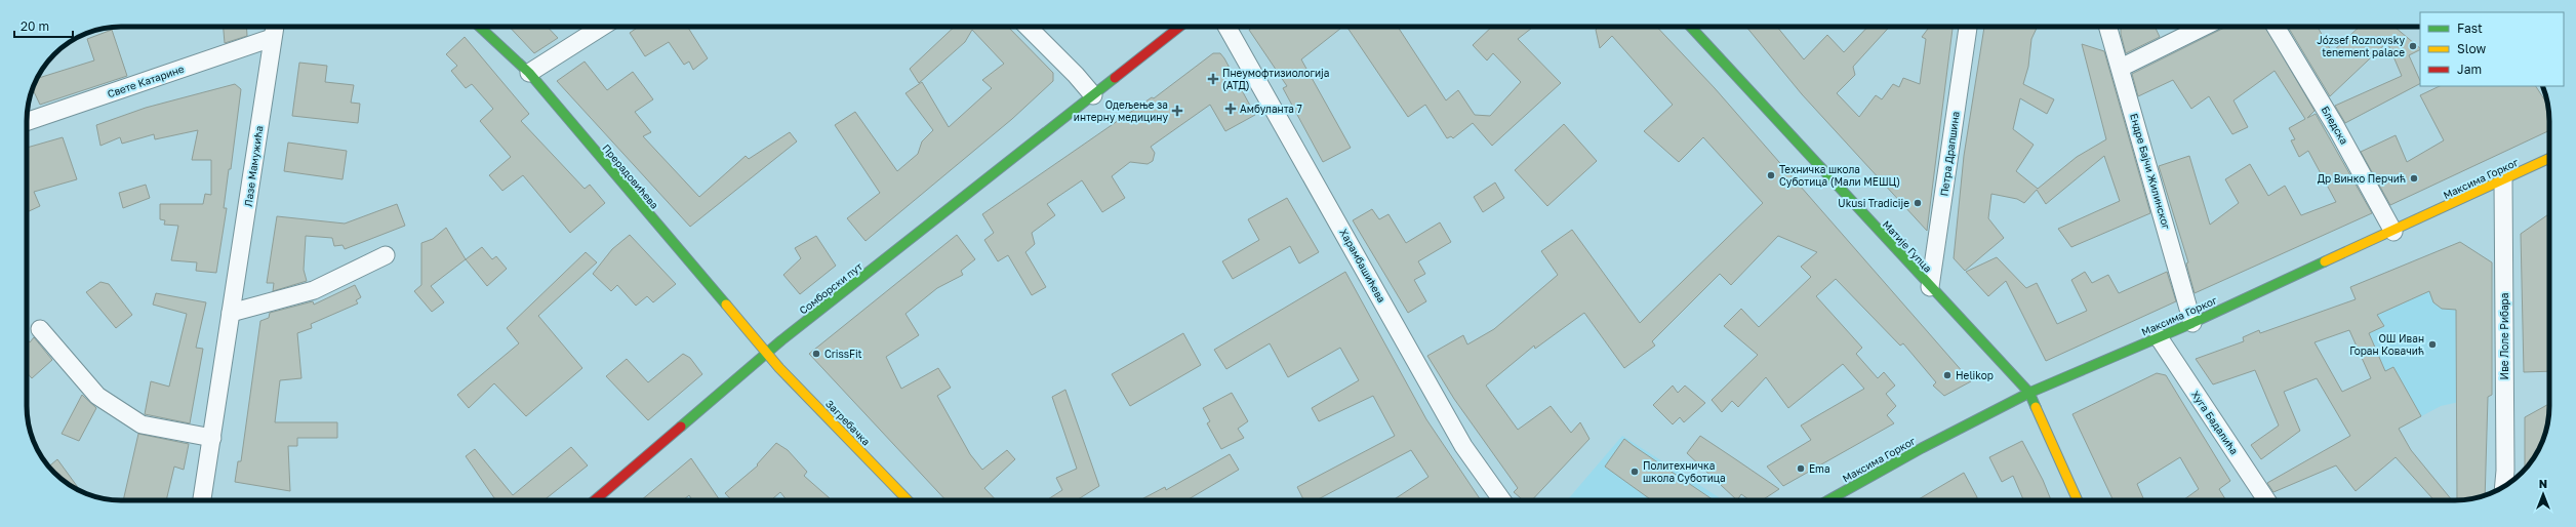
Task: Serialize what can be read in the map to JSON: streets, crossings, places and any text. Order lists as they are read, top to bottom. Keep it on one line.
{"streets":{"main road":["Прерадовићева","Максима Горког","Матије Гупца","Сомборски пут","Загребачка"],"street":["Свете Катарине","Бледска","Петра Драпшина","Лазе Мамужића","Ендре Бајчи Жилинског","Харамбашићева","Иве Лоле Рибара","Хуга Бадалића"]},"crossings":[["Свете Катарине","Лазе Мамужића"],["Бледска","Максима Горког"],["Петра Драпшина","Матије Гупца"],["Ендре Бајчи Жилинског","Максима Горког"],["Прерадовићева","Сомборски пут"],["Прерадовићева","Загребачка"],["Максима Горког","Матије Гупца"],["Максима Горког","Иве Лоле Рибара"],["Максима Горког","Хуга Бадалића"],["Сомборски пут","Загребачка"]],"places":{"other":["József Roznovsky tenement palace","Техничка школа Суботица (Мали МЕШЦ)","Др Винко Перчић","Ukusi Tradicije","ОШ Иван Горан Ковачић","CrissFit","Helikop","Ema","Политехничка школа Суботица"],"health":["Пнеумофтизиологија (АТД)","Амбуланта 7","Одељење за интерну медицину"]},"legend":["Fast","Slow","Jam"],"scale_bar":"20 m","north":"top"}
